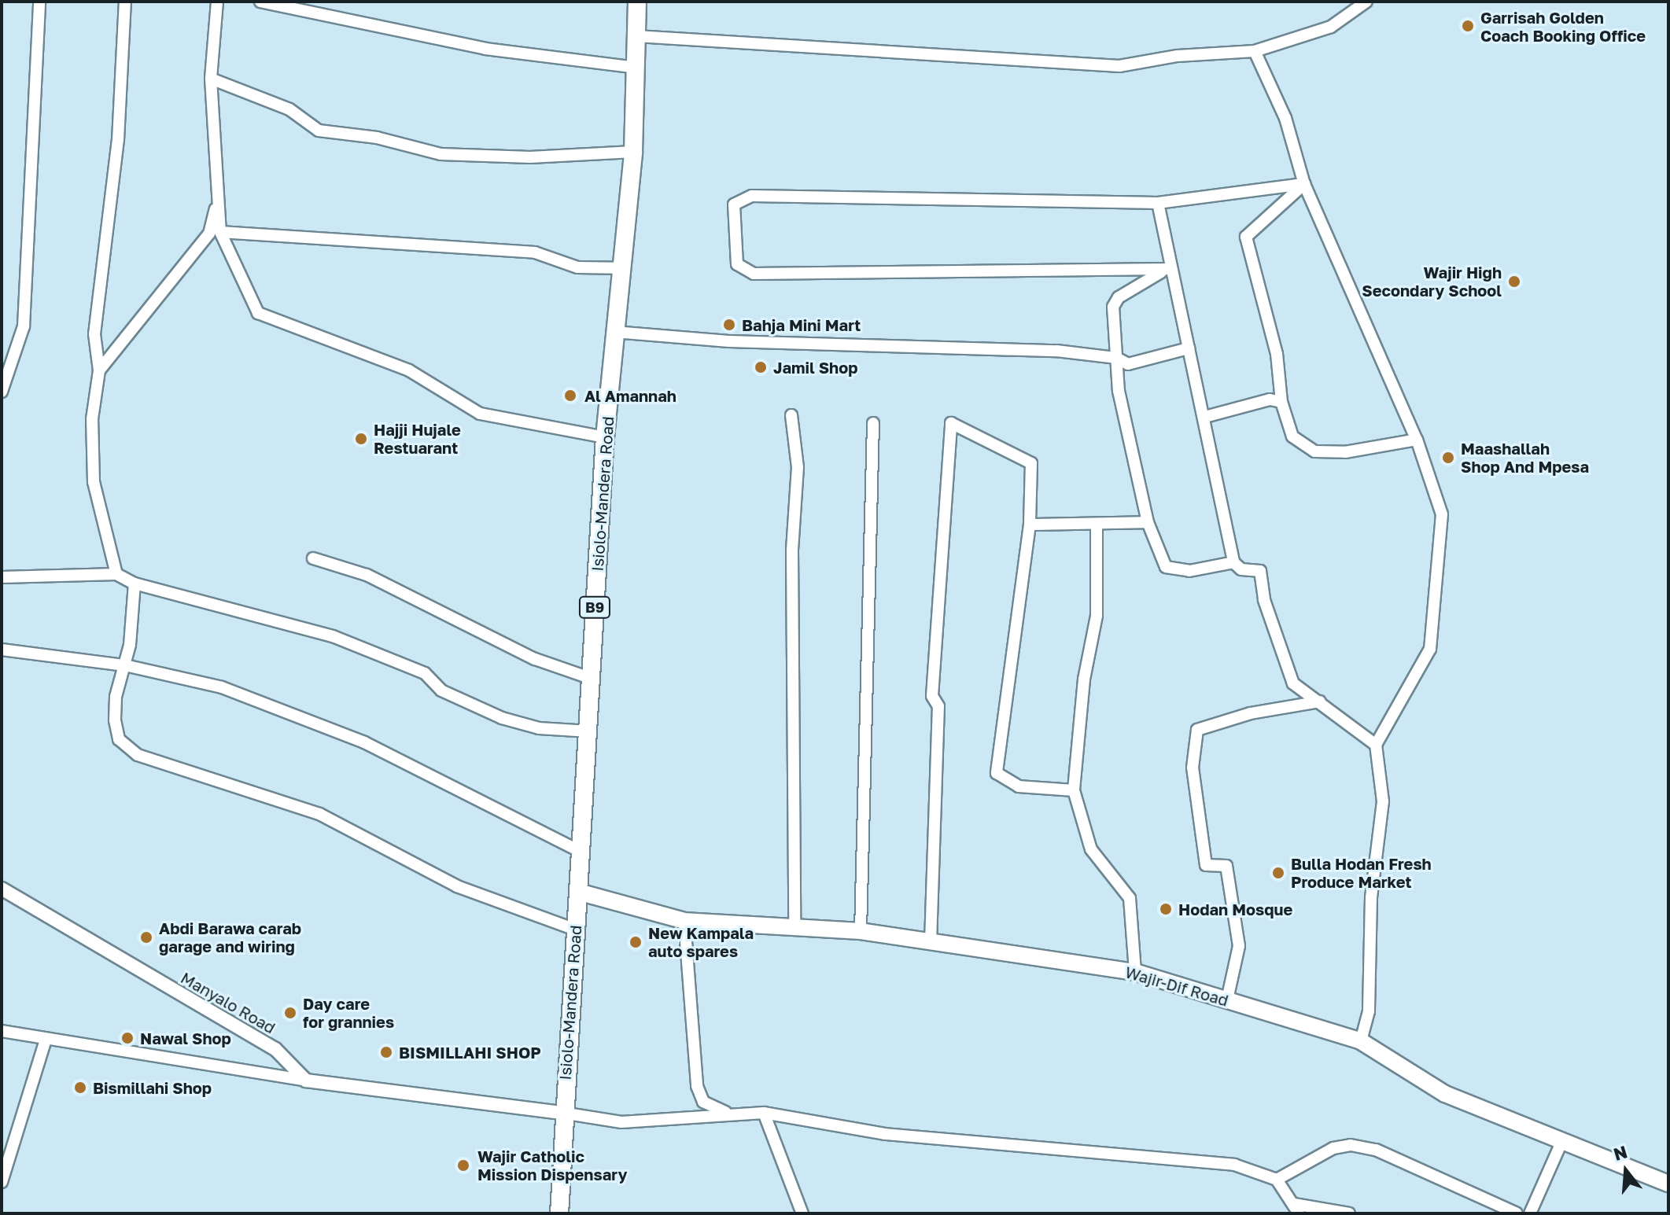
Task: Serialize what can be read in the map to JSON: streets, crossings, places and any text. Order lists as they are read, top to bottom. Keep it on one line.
{"streets":{"highway":["Isiolo-Mandera Road","B9"],"main road":["Wajir-Dif Road"],"street":["Manyalo Road"]},"crossings":[["Isiolo-Mandera Road","Wajir-Dif Road"]],"places":["Garrisah Golden Coach Booking Office","Wajir High Secondary School","Bahja Mini Mart","Jamil Shop","Al Amannah","Hajji Hujale Restuarant","Maashallah Shop And Mpesa","Bulla Hodan Fresh Produce Market","Hodan Mosque","Abdi Barawa carab garage and wiring","New Kampala auto spares","Day care for grannies","Nawal Shop","BISMILLAHI SHOP","Bismillahi Shop","Wajir Catholic Mission Dispensary"],"north":"top"}
